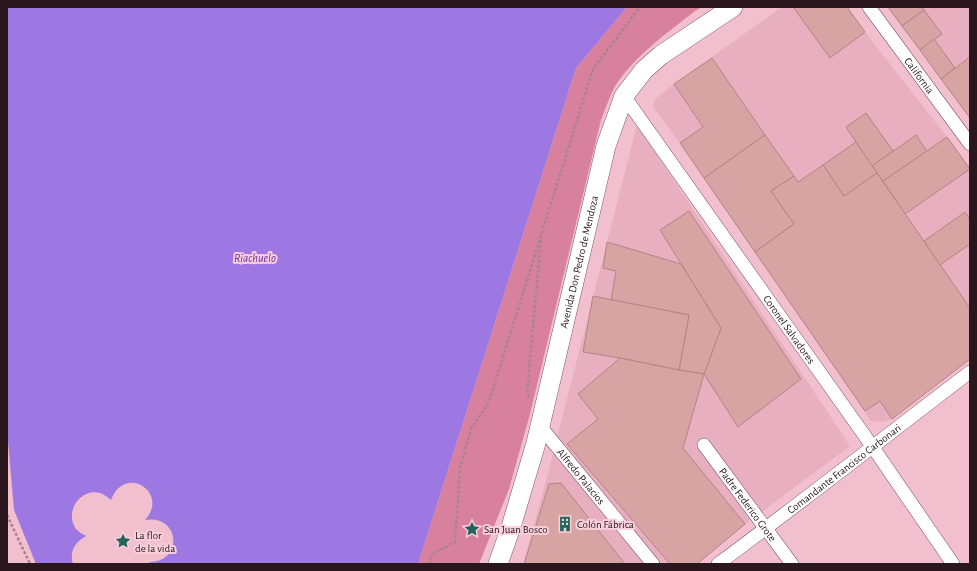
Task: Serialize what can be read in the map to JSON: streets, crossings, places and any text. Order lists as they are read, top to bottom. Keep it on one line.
{"streets":{"main road":["Avenida Don Pedro de Mendoza"],"street":["California","Coronel Salvadores","Comandante Francisco Carbonari","Alfredo Palacios","Padre Federico Grote"]},"crossings":[["Avenida Don Pedro de Mendoza","Coronel Salvadores"],["Avenida Don Pedro de Mendoza","Alfredo Palacios"],["Coronel Salvadores","Comandante Francisco Carbonari"],["Comandante Francisco Carbonari","Padre Federico Grote"]],"water":["Riachuelo"],"places":{"building":["Colón Fábrica"],"place":["San Juan Bosco","La flor de la vida"]}}
